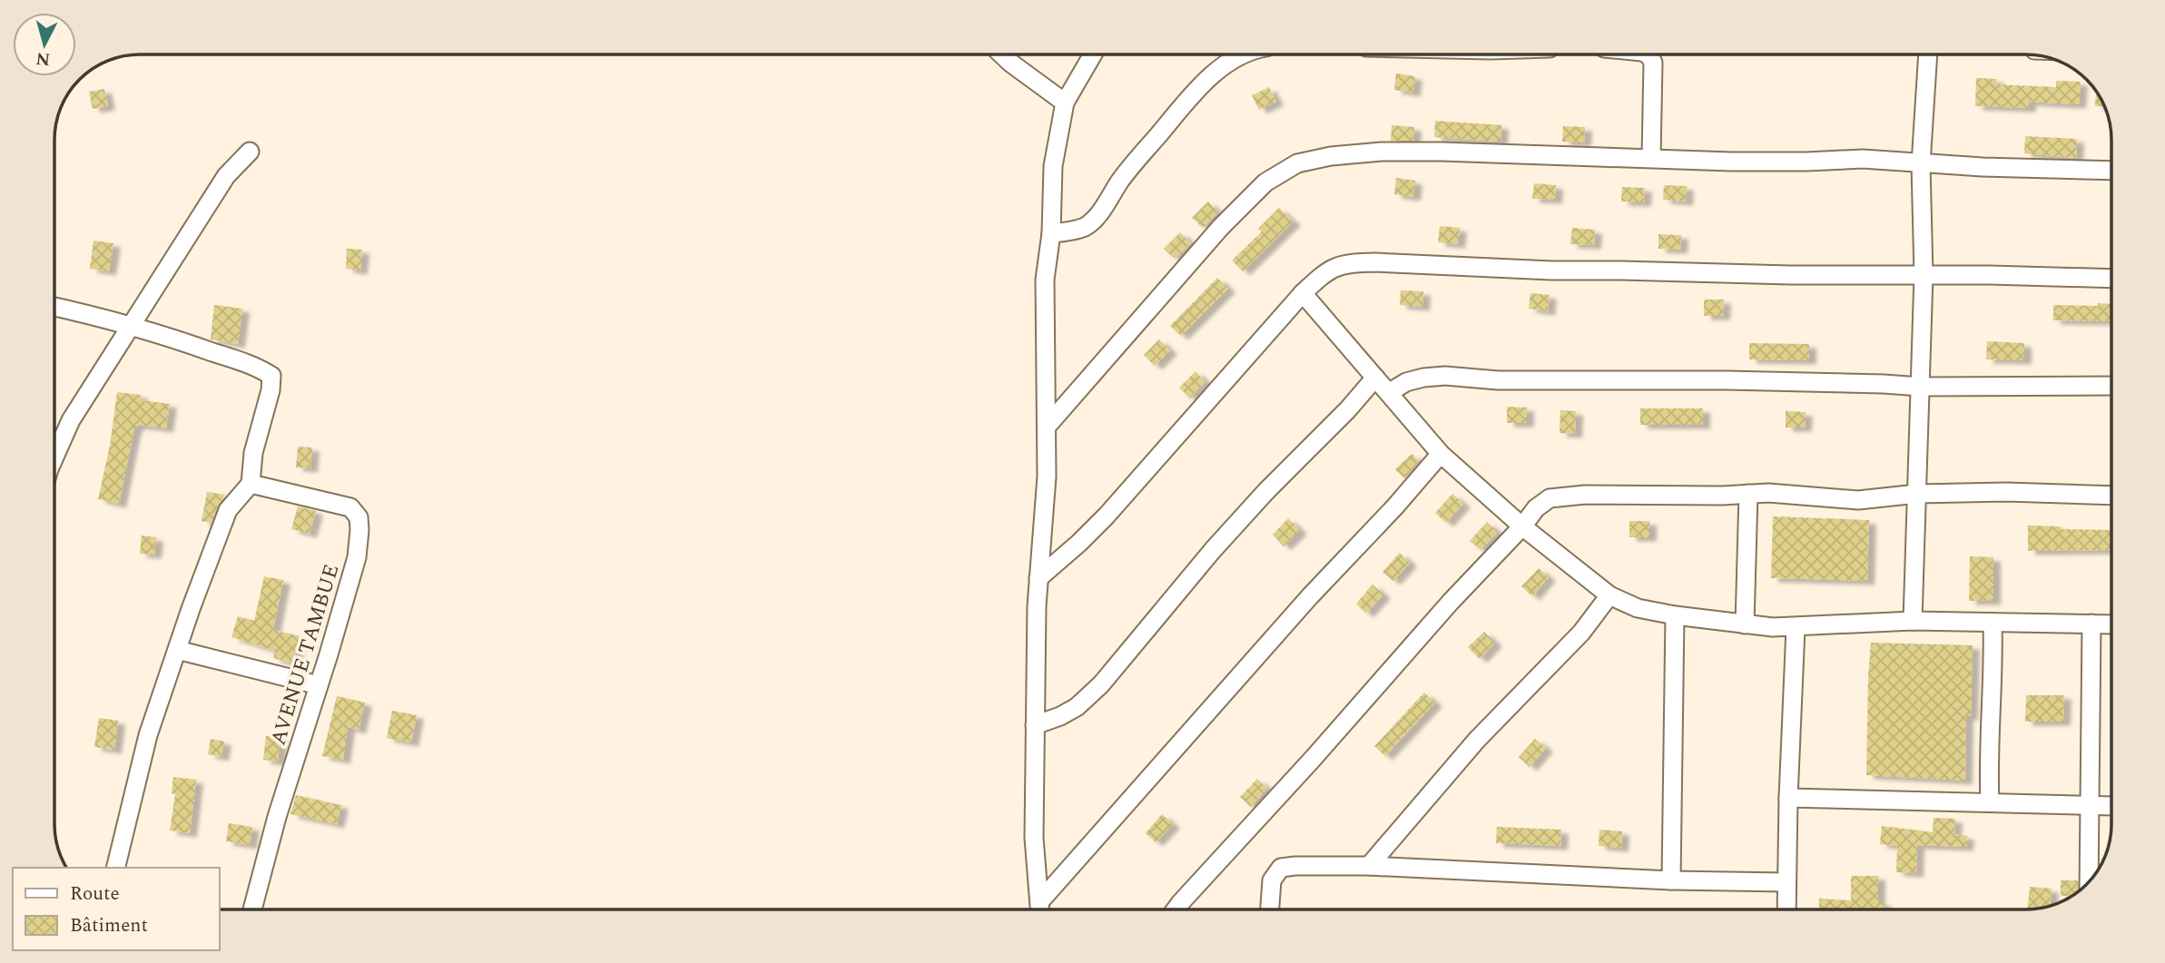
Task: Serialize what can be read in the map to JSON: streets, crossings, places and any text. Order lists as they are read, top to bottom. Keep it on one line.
{"streets":{"street":["AVENUE TAMBUE"]},"legend":["Route","Bâtiment"],"north":"bottom"}
